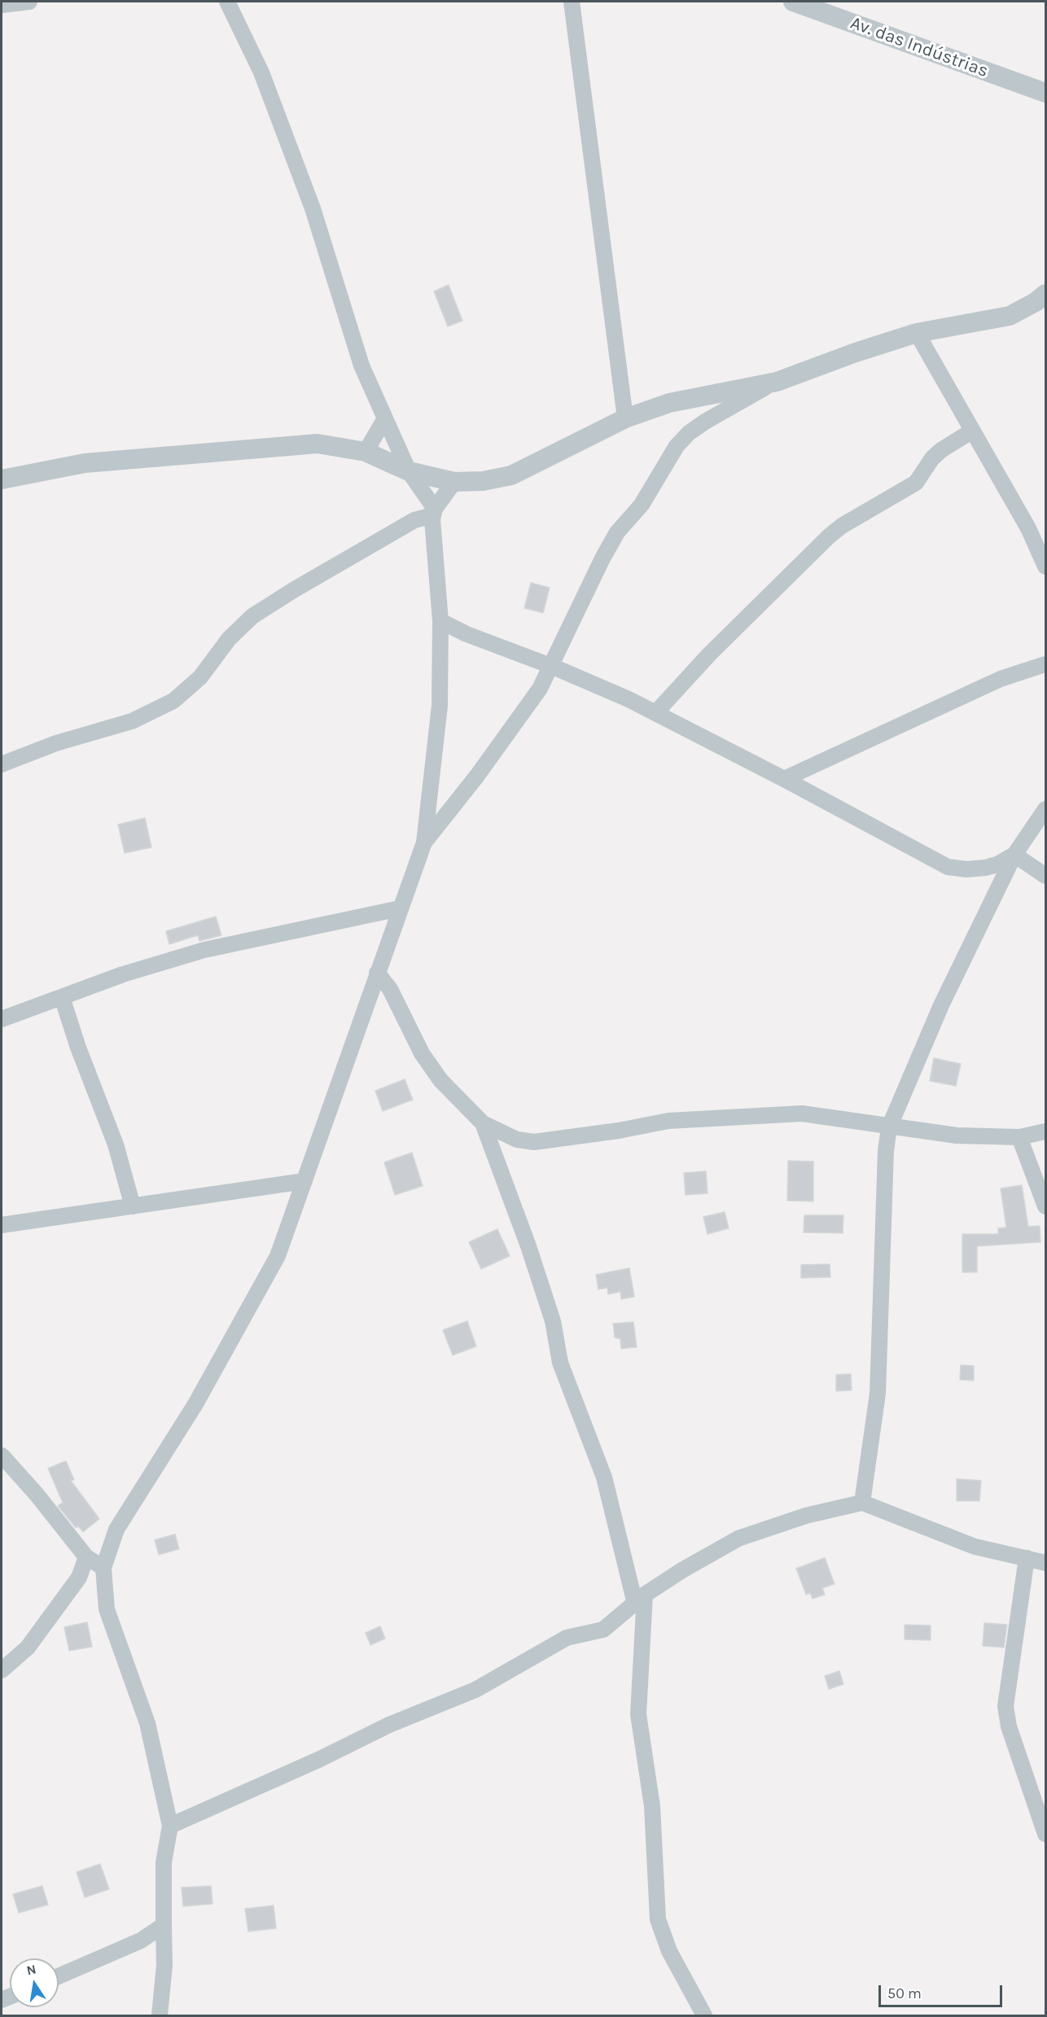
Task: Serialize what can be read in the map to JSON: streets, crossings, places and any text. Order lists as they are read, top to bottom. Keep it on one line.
{"streets":{"street":["Av. das Indústrias"]},"scale_bar":"50 m","north":"top"}
